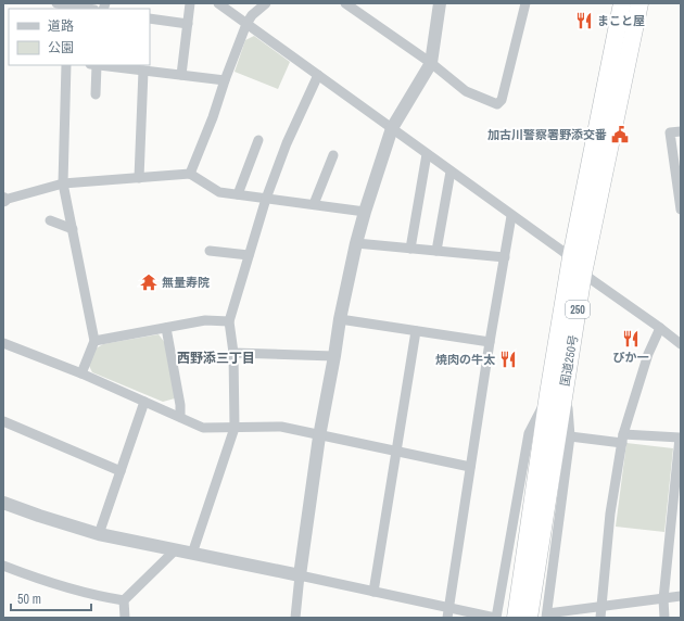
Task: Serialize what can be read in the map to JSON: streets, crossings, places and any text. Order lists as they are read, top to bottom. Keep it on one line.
{"streets":{"highway":["250","国道250号"]},"districts":["西野添三丁目"],"places":{"restaurant":["まこと屋","ぴか一","焼肉の牛太"],"public building":["加古川警察署野添交番"],"temple":["無量寿院"]},"legend":["道路","公園"],"scale_bar":"50 m"}
